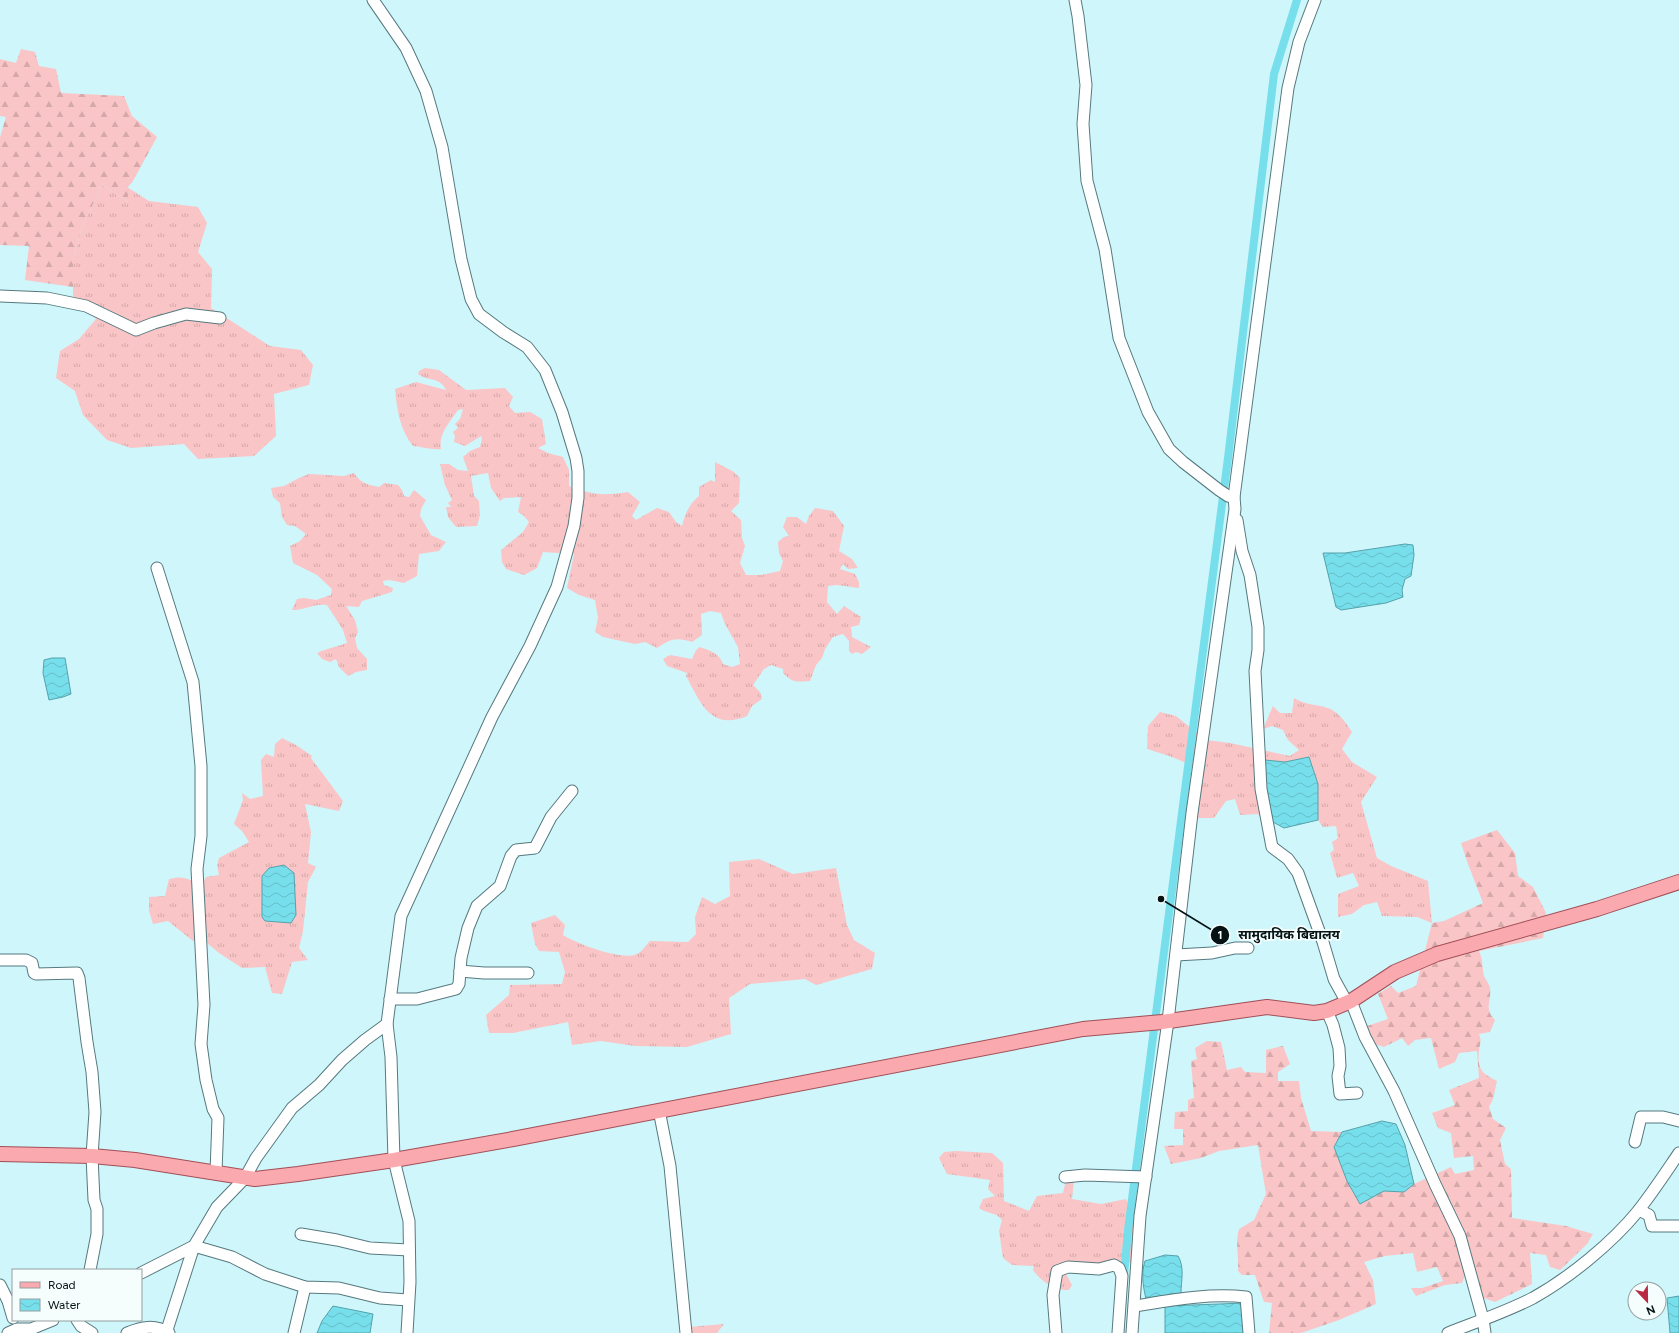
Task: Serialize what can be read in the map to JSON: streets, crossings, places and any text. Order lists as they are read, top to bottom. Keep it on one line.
{"places":["सामुदायिक बिद्यालय"],"legend":["Road","Water"],"north":"bottom"}
